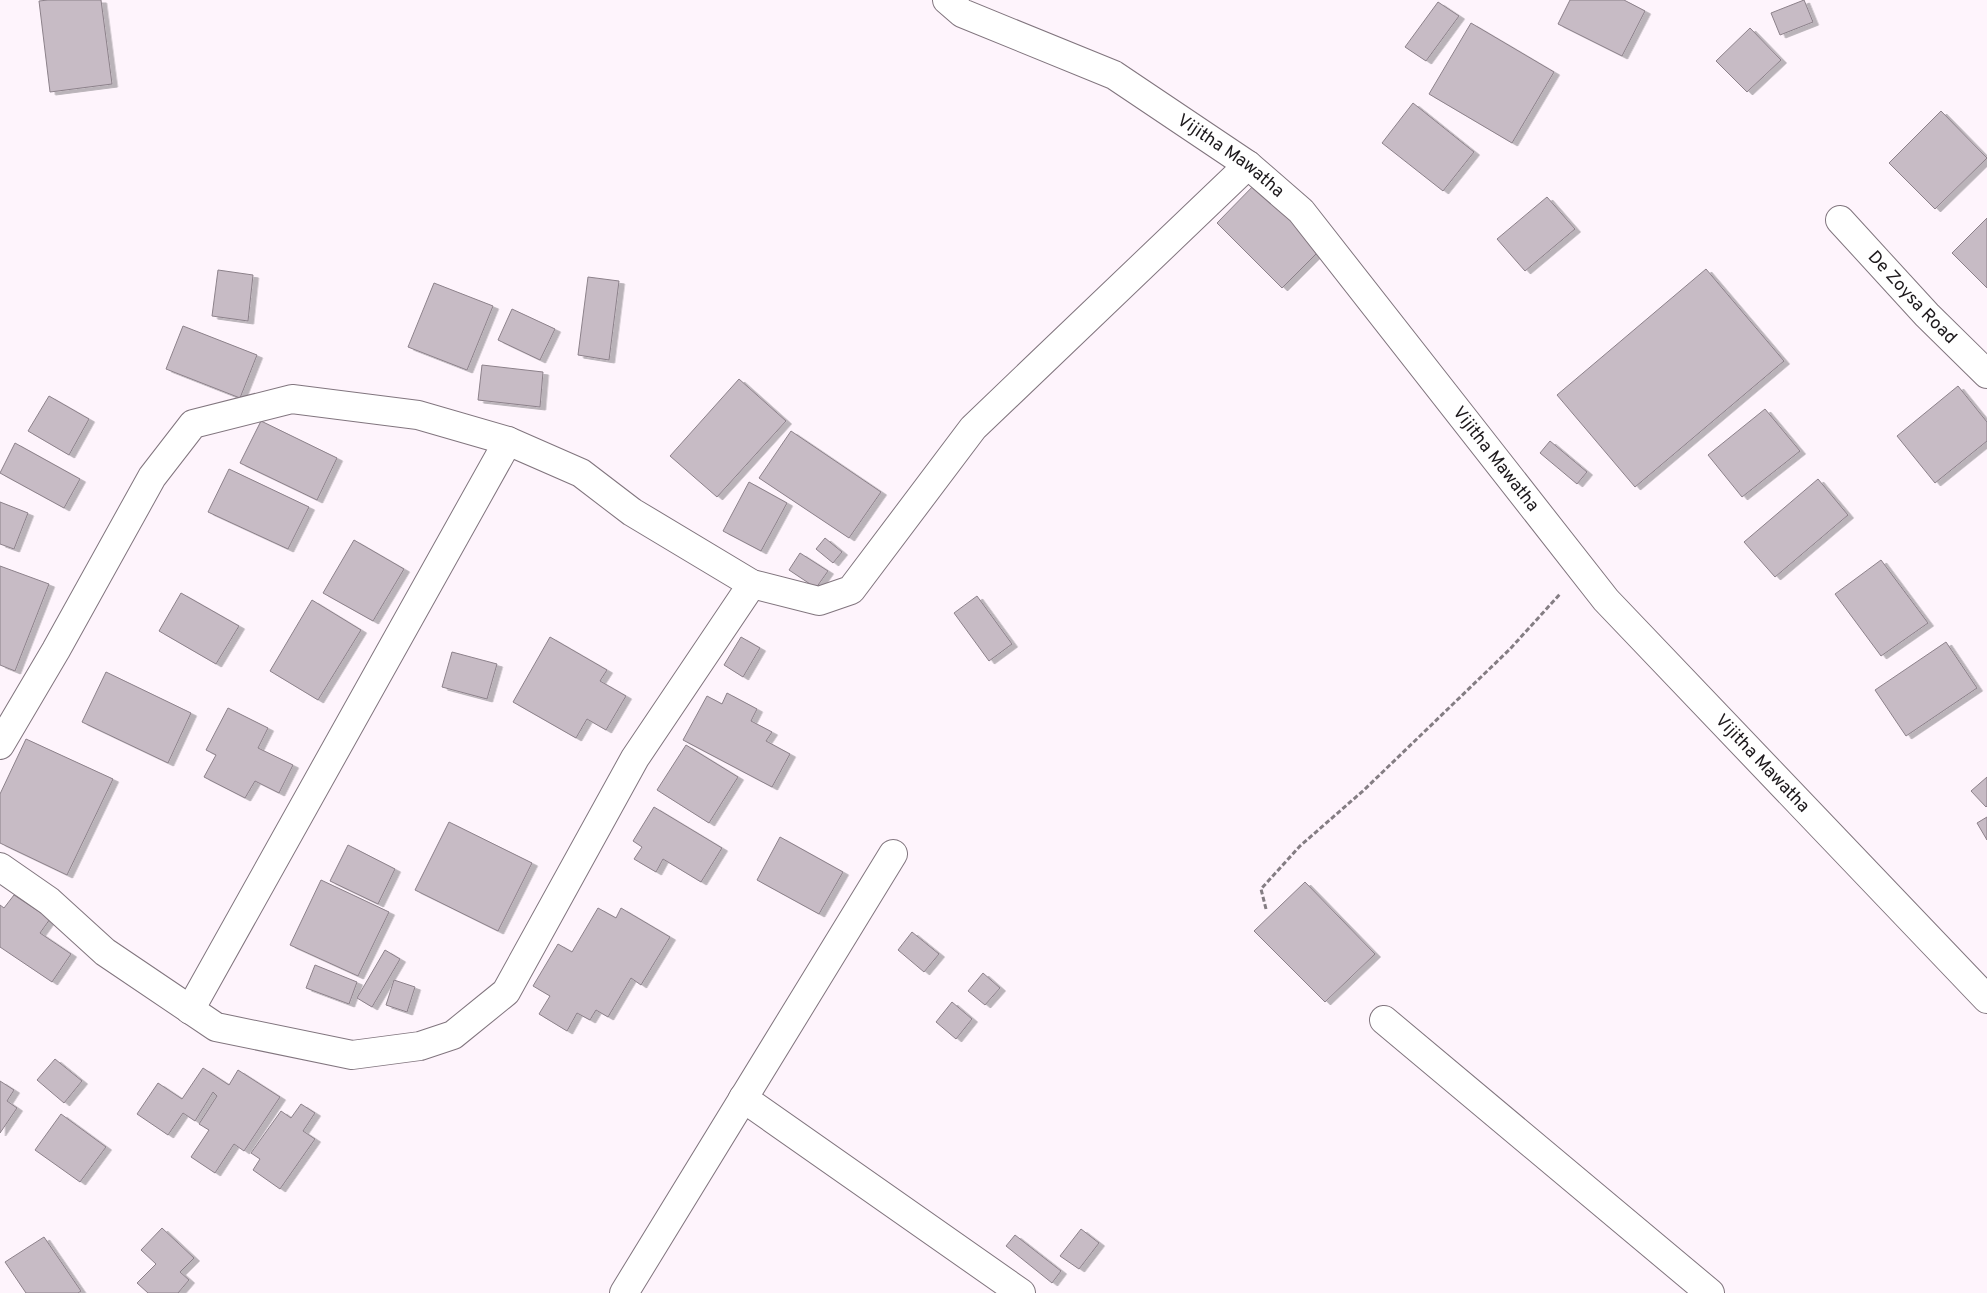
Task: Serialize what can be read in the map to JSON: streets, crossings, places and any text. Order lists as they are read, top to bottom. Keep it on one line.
{"streets":{"street":["Vijitha Mawatha","De Zoysa Road"]}}
